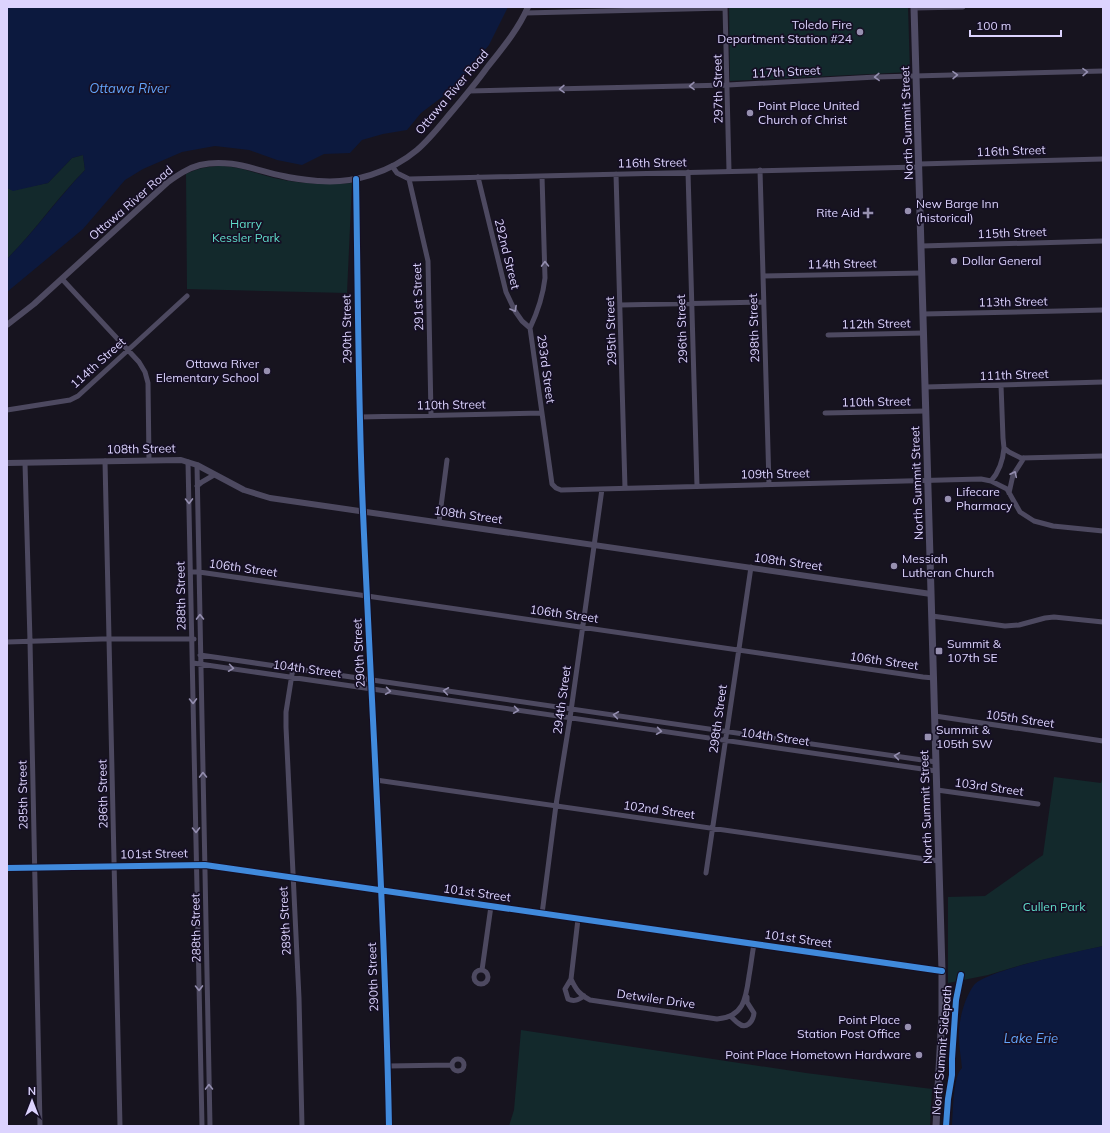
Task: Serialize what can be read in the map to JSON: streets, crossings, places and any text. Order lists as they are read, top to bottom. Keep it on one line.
{"streets":{"main road":["North Summit Street"],"street":["117th Street","297th Street","Ottawa River Road","116th Street","115th Street","292nd Street","114th Street","291st Street","113th Street","112th Street","298th Street","290th Street","296th Street","295th Street","293rd Street","111th Street","110th Street","108th Street","109th Street","106th Street","288th Street","104th Street","294th Street","105th Street","103rd Street","286th Street","285th Street","102nd Street","101st Street","289th Street","Detwiler Drive"],"cycle path":["North Summit Sidepath"]},"crossings":[["117th Street","297th Street"],["117th Street","Ottawa River Road"],["117th Street","North Summit Street"],["297th Street","116th Street"],["Ottawa River Road","290th Street"],["North Summit Street","116th Street"],["North Summit Street","115th Street"],["North Summit Street","114th Street"],["North Summit Street","113th Street"],["North Summit Street","112th Street"],["North Summit Street","111th Street"],["North Summit Street","110th Street"],["North Summit Street","108th Street"],["North Summit Street","109th Street"],["North Summit Street","106th Street"],["North Summit Street","104th Street"],["North Summit Street","105th Street"],["North Summit Street","103rd Street"],["North Summit Street","102nd Street"],["North Summit Street","101st Street"],["116th Street","292nd Street"],["116th Street","291st Street"],["116th Street","298th Street"],["116th Street","296th Street"],["116th Street","295th Street"],["116th Street","293rd Street"],["292nd Street","293rd Street"],["114th Street","298th Street"],["291st Street","110th Street"],["298th Street","108th Street"],["298th Street","109th Street"],["298th Street","106th Street"],["298th Street","104th Street"],["298th Street","102nd Street"],["290th Street","110th Street"],["290th Street","108th Street"],["290th Street","106th Street"],["290th Street","104th Street"],["290th Street","102nd Street"],["290th Street","101st Street"],["296th Street","109th Street"],["295th Street","109th Street"],["293rd Street","110th Street"],["293rd Street","109th Street"],["108th Street","288th Street"],["108th Street","294th Street"],["108th Street","286th Street"],["108th Street","285th Street"],["109th Street","294th Street"],["106th Street","288th Street"],["106th Street","294th Street"],["288th Street","104th Street"],["288th Street","101st Street"],["104th Street","294th Street"],["104th Street","289th Street"],["294th Street","102nd Street"],["294th Street","101st Street"],["286th Street","101st Street"],["285th Street","101st Street"],["101st Street","289th Street"]],"one_way":["292nd Street","293rd Street"],"water":["Ottawa River","Lake Erie"],"parks":["Harry Kessler Park","Cullen Park"],"places":{"other":["Toledo Fire Department Station #24","Point Place United Church of Christ","New Barge Inn (historical)","Dollar General","Ottawa River Elementary School","Lifecare Pharmacy","Messiah Lutheran Church","Point Place Station Post Office","Point Place Hometown Hardware"],"health":["Rite Aid"],"transit":["Summit & 107th SE","Summit & 105th SW"]},"scale_bar":"100 m","north":"top"}
